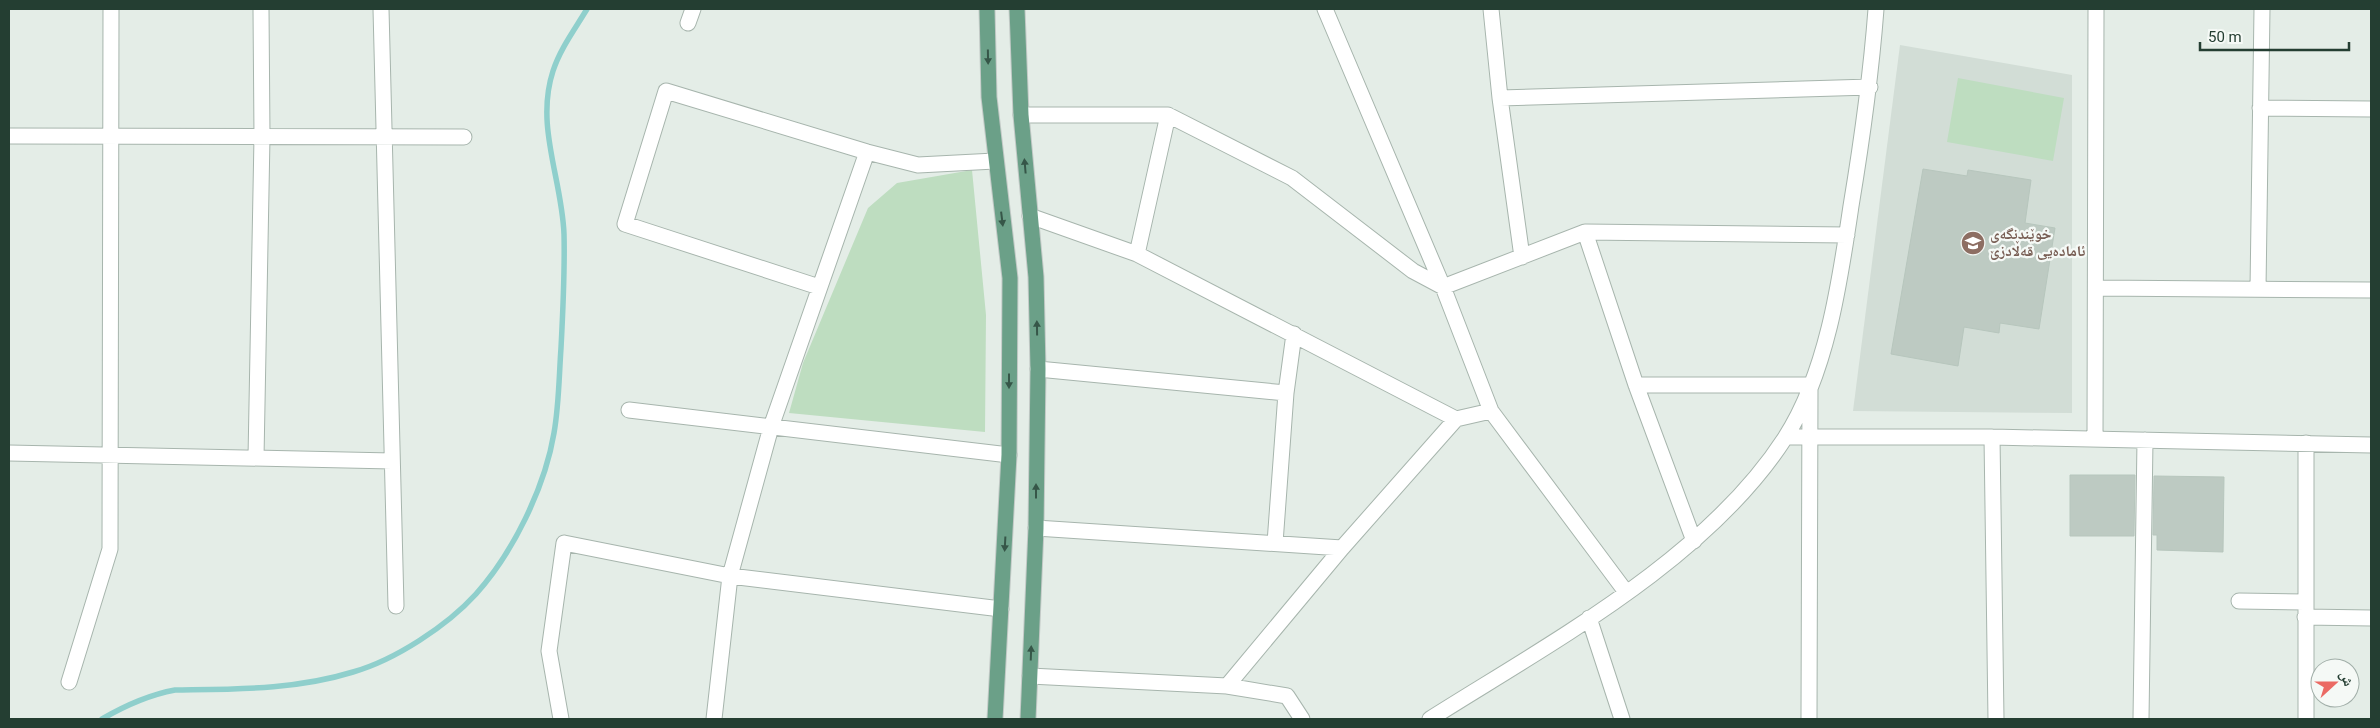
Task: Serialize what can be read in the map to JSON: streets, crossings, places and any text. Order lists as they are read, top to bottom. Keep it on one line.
{"places":{"school or university":["خوێندنگەی ئامادەیی قەڵادزێ"]},"scale_bar":"50 m","north":"right"}
